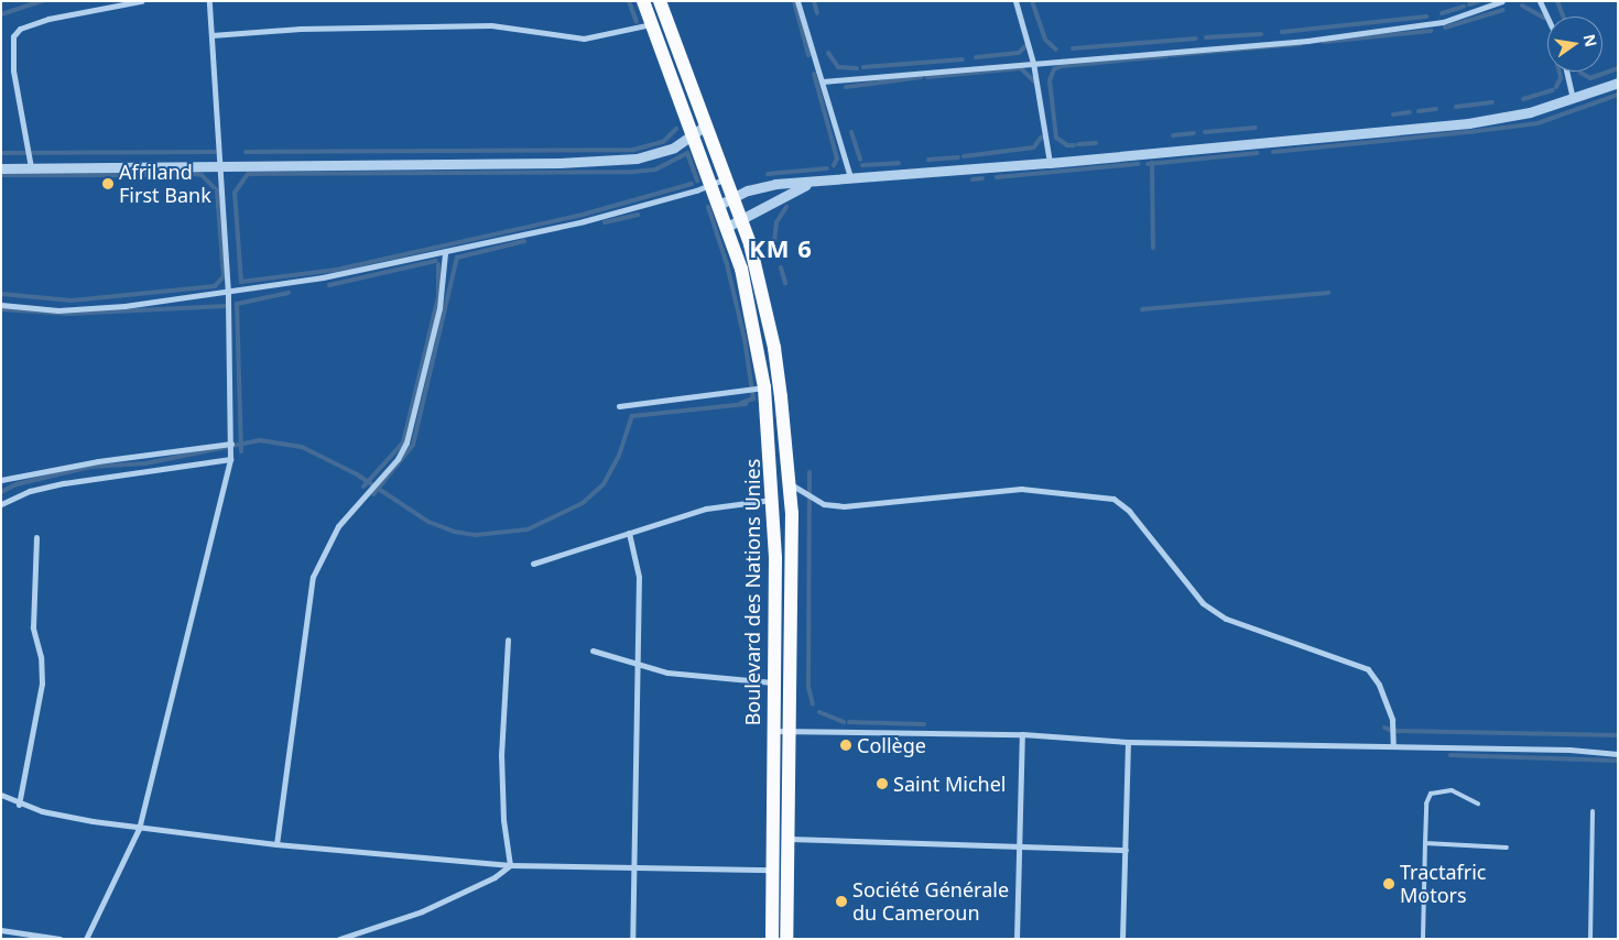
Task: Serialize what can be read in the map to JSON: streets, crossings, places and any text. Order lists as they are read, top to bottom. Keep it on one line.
{"streets":{"main road":["Boulevard des Nations Unies"]},"districts":["KM 6"],"places":["Afriland First Bank","Collège","Saint Michel","Tractafric Motors","Société Générale du Cameroun"],"north":"right"}
